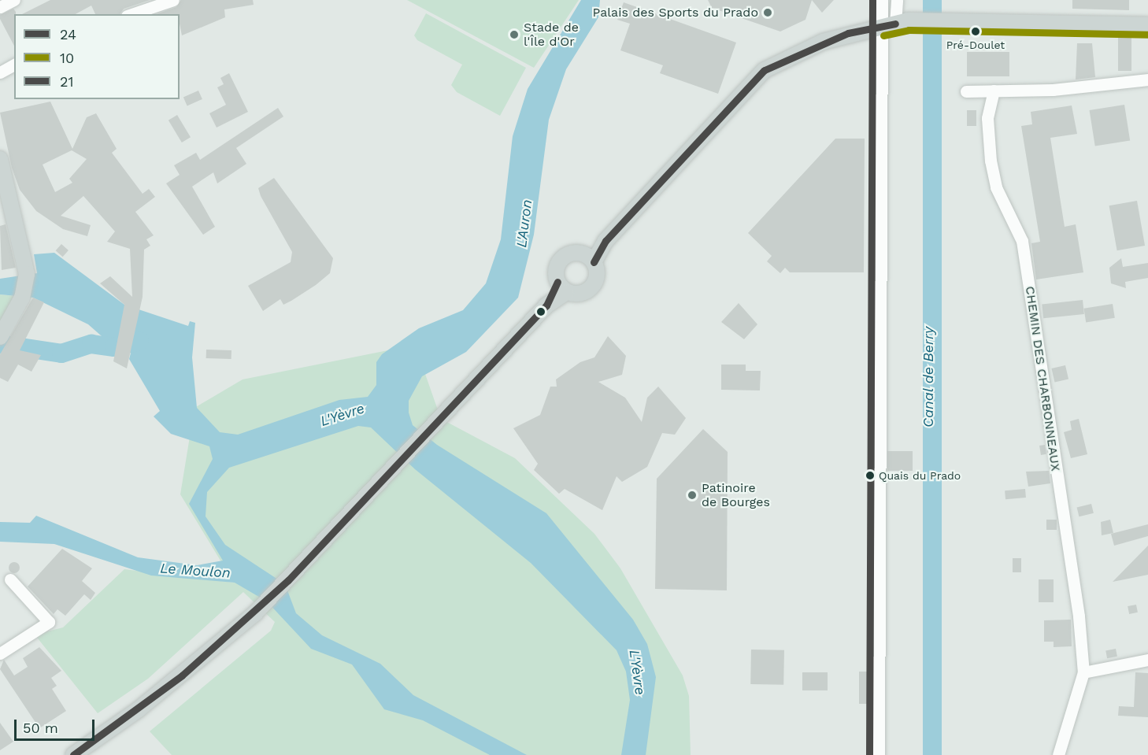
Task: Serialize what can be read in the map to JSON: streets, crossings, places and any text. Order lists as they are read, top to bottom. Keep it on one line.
{"streets":{"street":["CHEMIN DES CHARBONNEAUX"]},"water":["L'Auron","Canal de Berry","L'Yèvre","Le Moulon"],"places":["Palais des Sports du Prado","Pré-Doulet","Stade de l'Île d'Or","Quais du Prado","Patinoire de Bourges"],"lines":["transit line 21","transit line 24","transit line 10"],"legend":["24","10","21"],"scale_bar":"50 m"}
